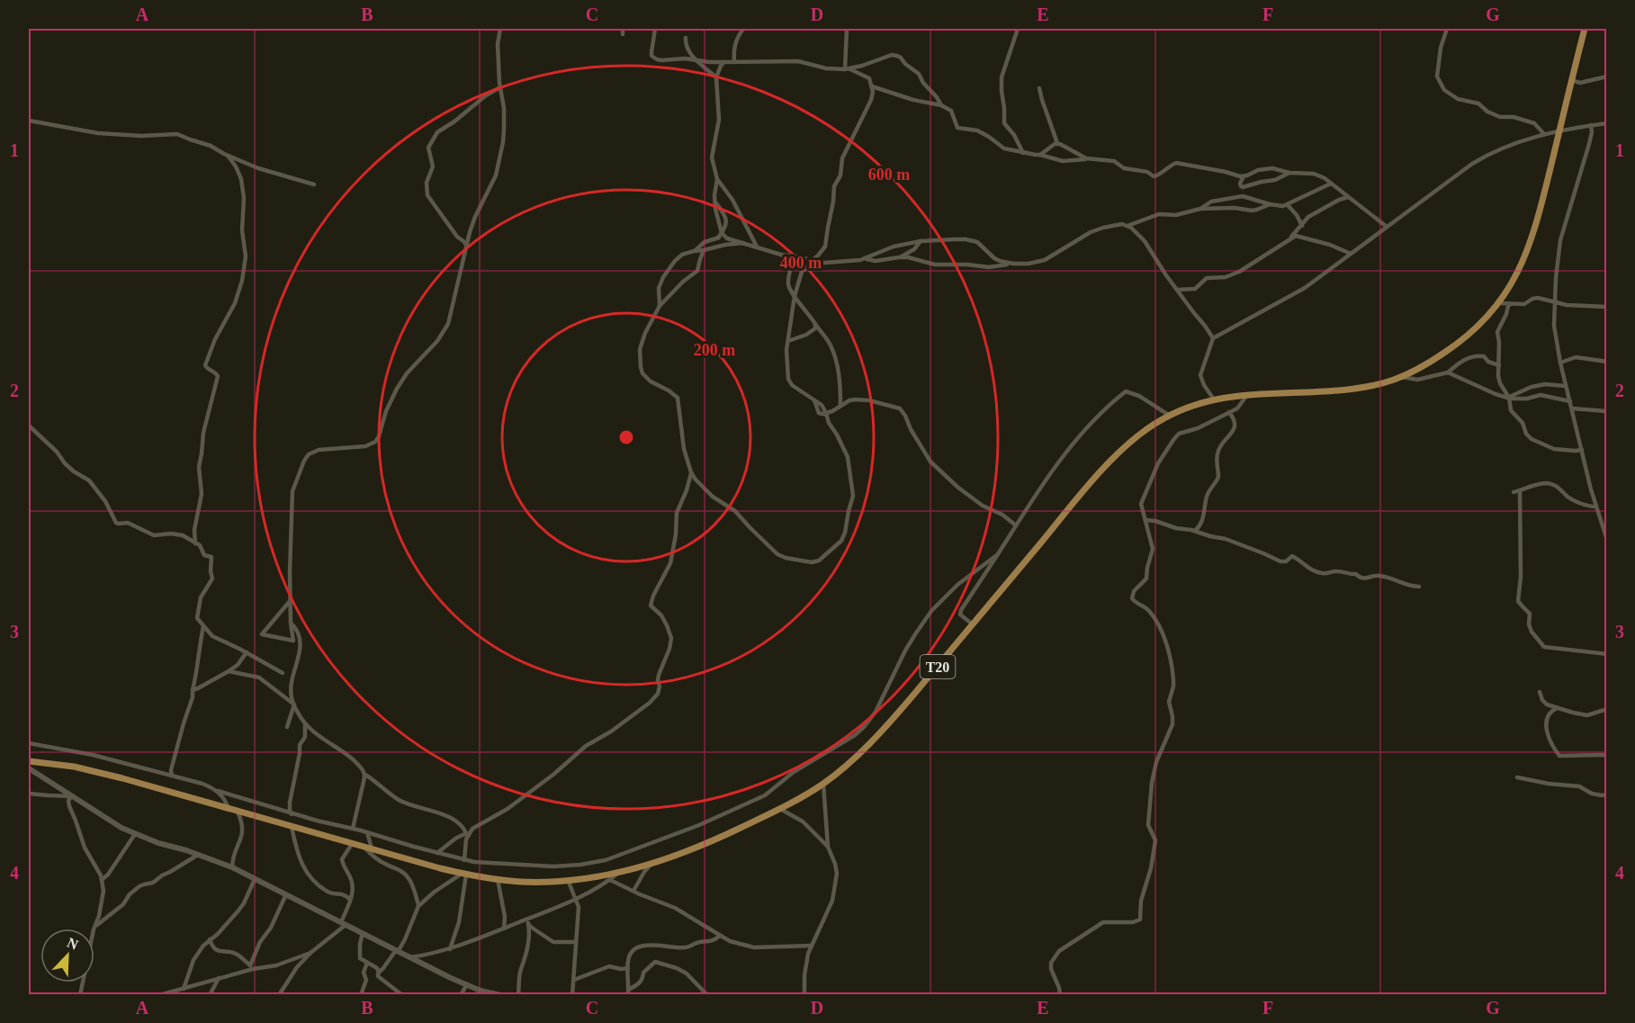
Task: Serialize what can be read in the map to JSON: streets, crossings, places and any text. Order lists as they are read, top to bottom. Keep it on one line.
{"streets":{"main road":["T20"]},"north":"top right","grid":{"columns":["A","B","C","D","E","F","G"],"rows":["1","2","3","4"]},"rings":["600 m","400 m","200 m"]}
